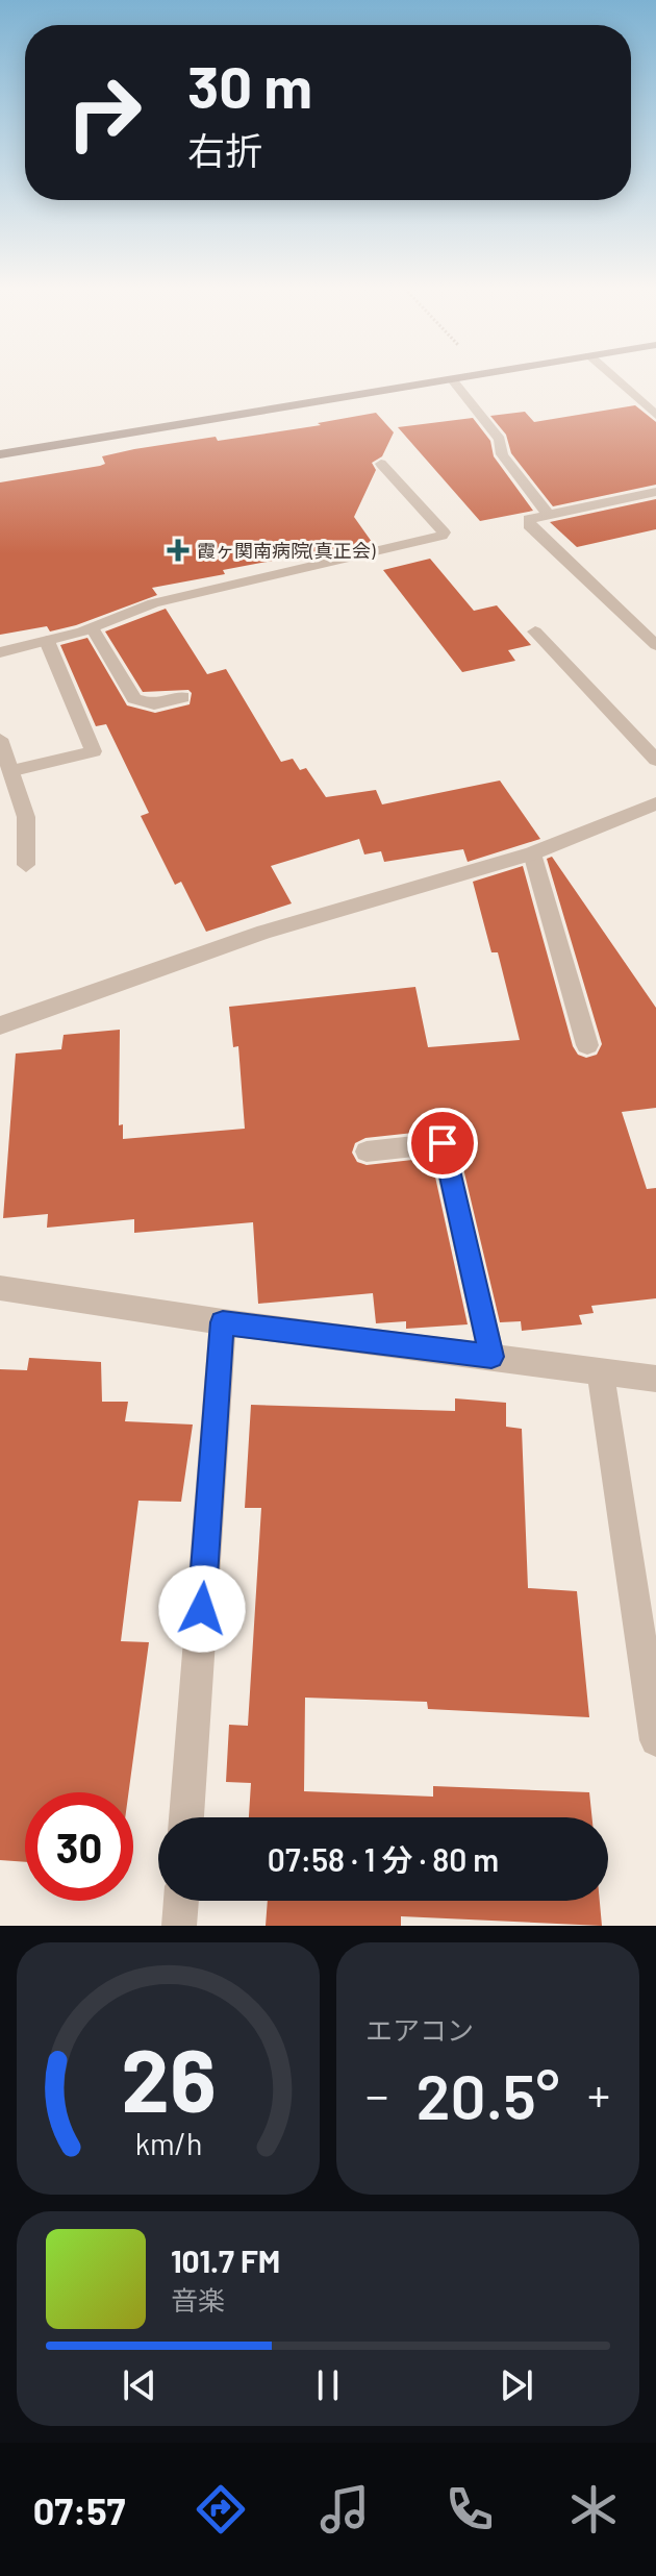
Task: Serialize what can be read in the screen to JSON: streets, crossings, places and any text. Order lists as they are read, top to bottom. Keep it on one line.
{"places":{"health":["霞ヶ関南病院(真正会)"]},"page":{"turn":["30 m","右折"],"limit":"30","trip":"07:58 · 1 分 · 80 m","tile":"エアコン","heat":["−","20.5°","+"],"song":["101.7 FM","音楽"],"tabs":"07:57","gauge":["26","km/h"]}}
